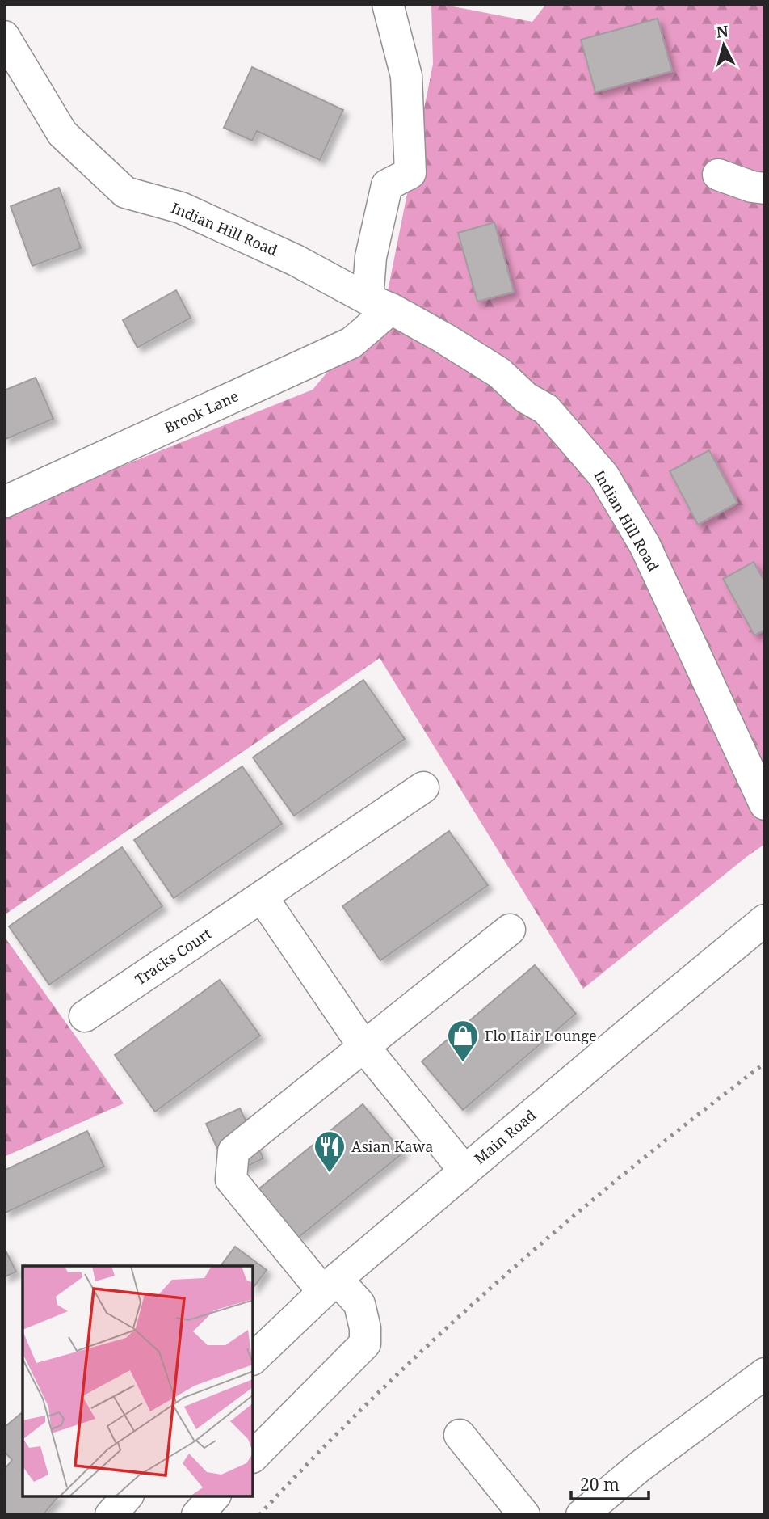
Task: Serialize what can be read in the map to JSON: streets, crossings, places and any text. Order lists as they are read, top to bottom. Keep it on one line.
{"streets":{"street":["Indian Hill Road","Brook Lane","Tracks Court","Main Road"]},"crossings":[["Indian Hill Road","Brook Lane"]],"places":{"shop":["Flo Hair Lounge"],"restaurant":["Asian Kawa"]},"scale_bar":"20 m","north":"top"}
